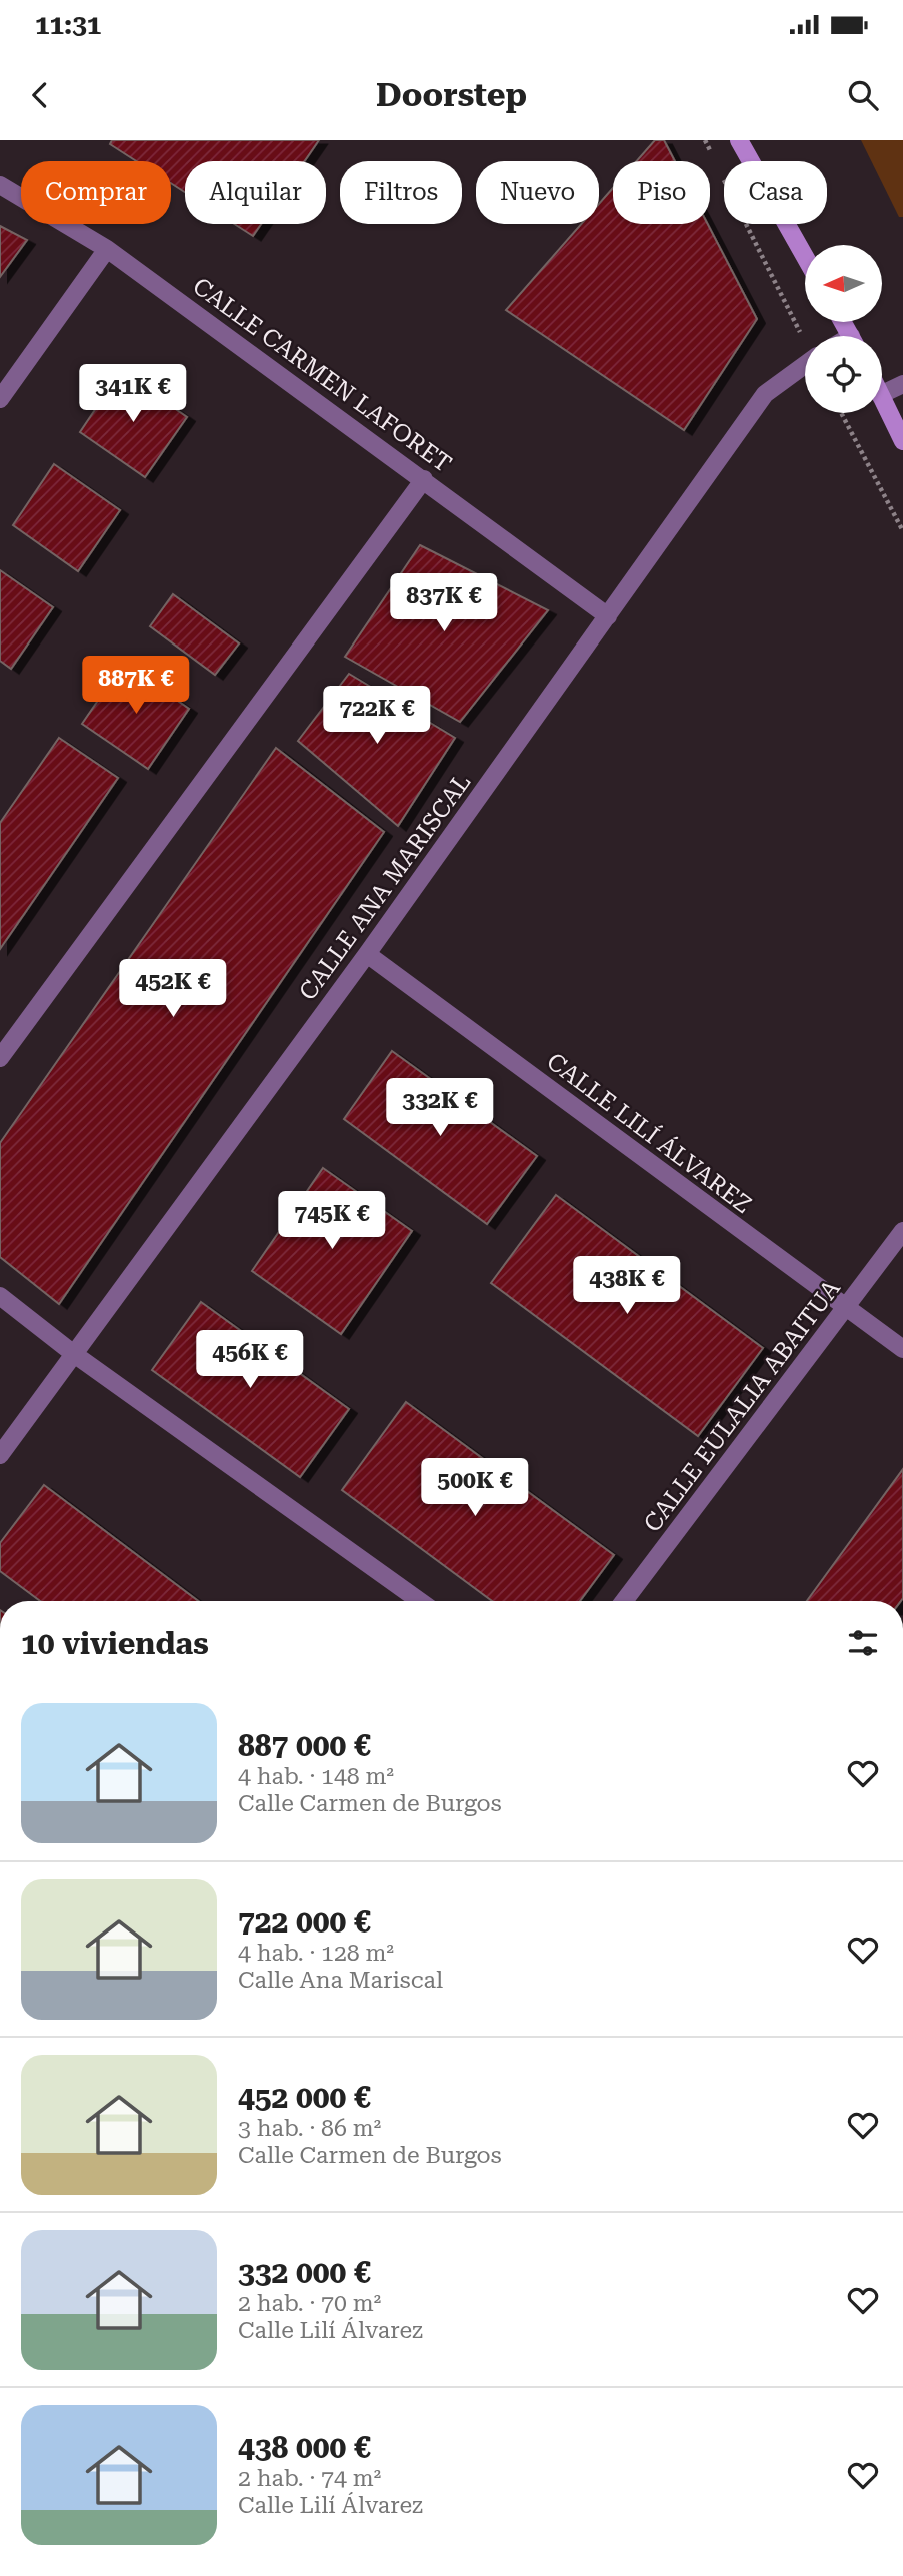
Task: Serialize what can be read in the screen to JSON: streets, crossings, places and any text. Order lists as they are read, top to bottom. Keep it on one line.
{"streets":{"street":["CALLE CARMEN LAFORET","CALLE ANA MARISCAL","CALLE LILÍ ÁLVAREZ","CALLE EULALIA ABAITUA"]},"crossings":[["CALLE CARMEN LAFORET","CALLE ANA MARISCAL"],["CALLE ANA MARISCAL","CALLE LILÍ ÁLVAREZ"],["CALLE LILÍ ÁLVAREZ","CALLE EULALIA ABAITUA"]],"north":"left","page":{"status":"11:31","header":"Doorstep","chip":["Comprar","Alquilar","Filtros","Nuevo","Piso","Casa"],"price":["341K €","837K €","887K €","722K €","452K €","332K €","745K €","438K €","456K €","500K €"],"heading":"10 viviendas","list":[{"name":"887 000 €","note":"4 hab. · 148 m² · Calle Carmen de Burgos"},{"name":"722 000 €","note":"4 hab. · 128 m² · Calle Ana Mariscal"},{"name":"452 000 €","note":"3 hab. · 86 m² · Calle Carmen de Burgos"},{"name":"332 000 €","note":"2 hab. · 70 m² · Calle Lilí Álvarez"},{"name":"438 000 €","note":"2 hab. · 74 m² · Calle Lilí Álvarez"}]}}
